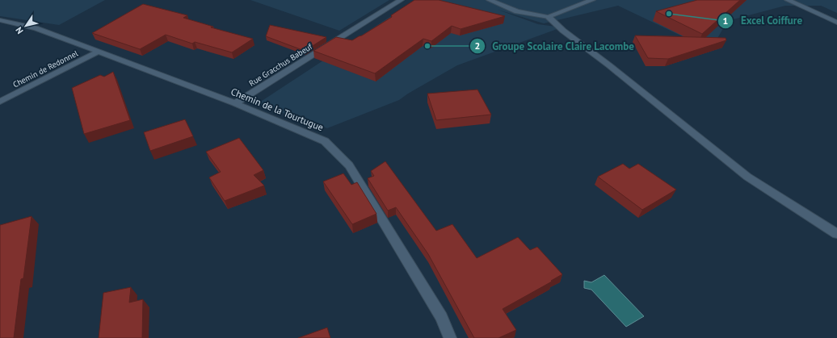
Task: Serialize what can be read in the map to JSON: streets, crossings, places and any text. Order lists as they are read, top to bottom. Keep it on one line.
{"streets":{"street":["Rue Gracchus Babeuf","Chemin de Redonnel","Chemin de la Tourtugue"]},"crossings":[["Rue Gracchus Babeuf","Chemin de la Tourtugue"],["Chemin de Redonnel","Chemin de la Tourtugue"]],"places":["Excel Coiffure","Groupe Scolaire Claire Lacombe"],"north":"bottom left"}
